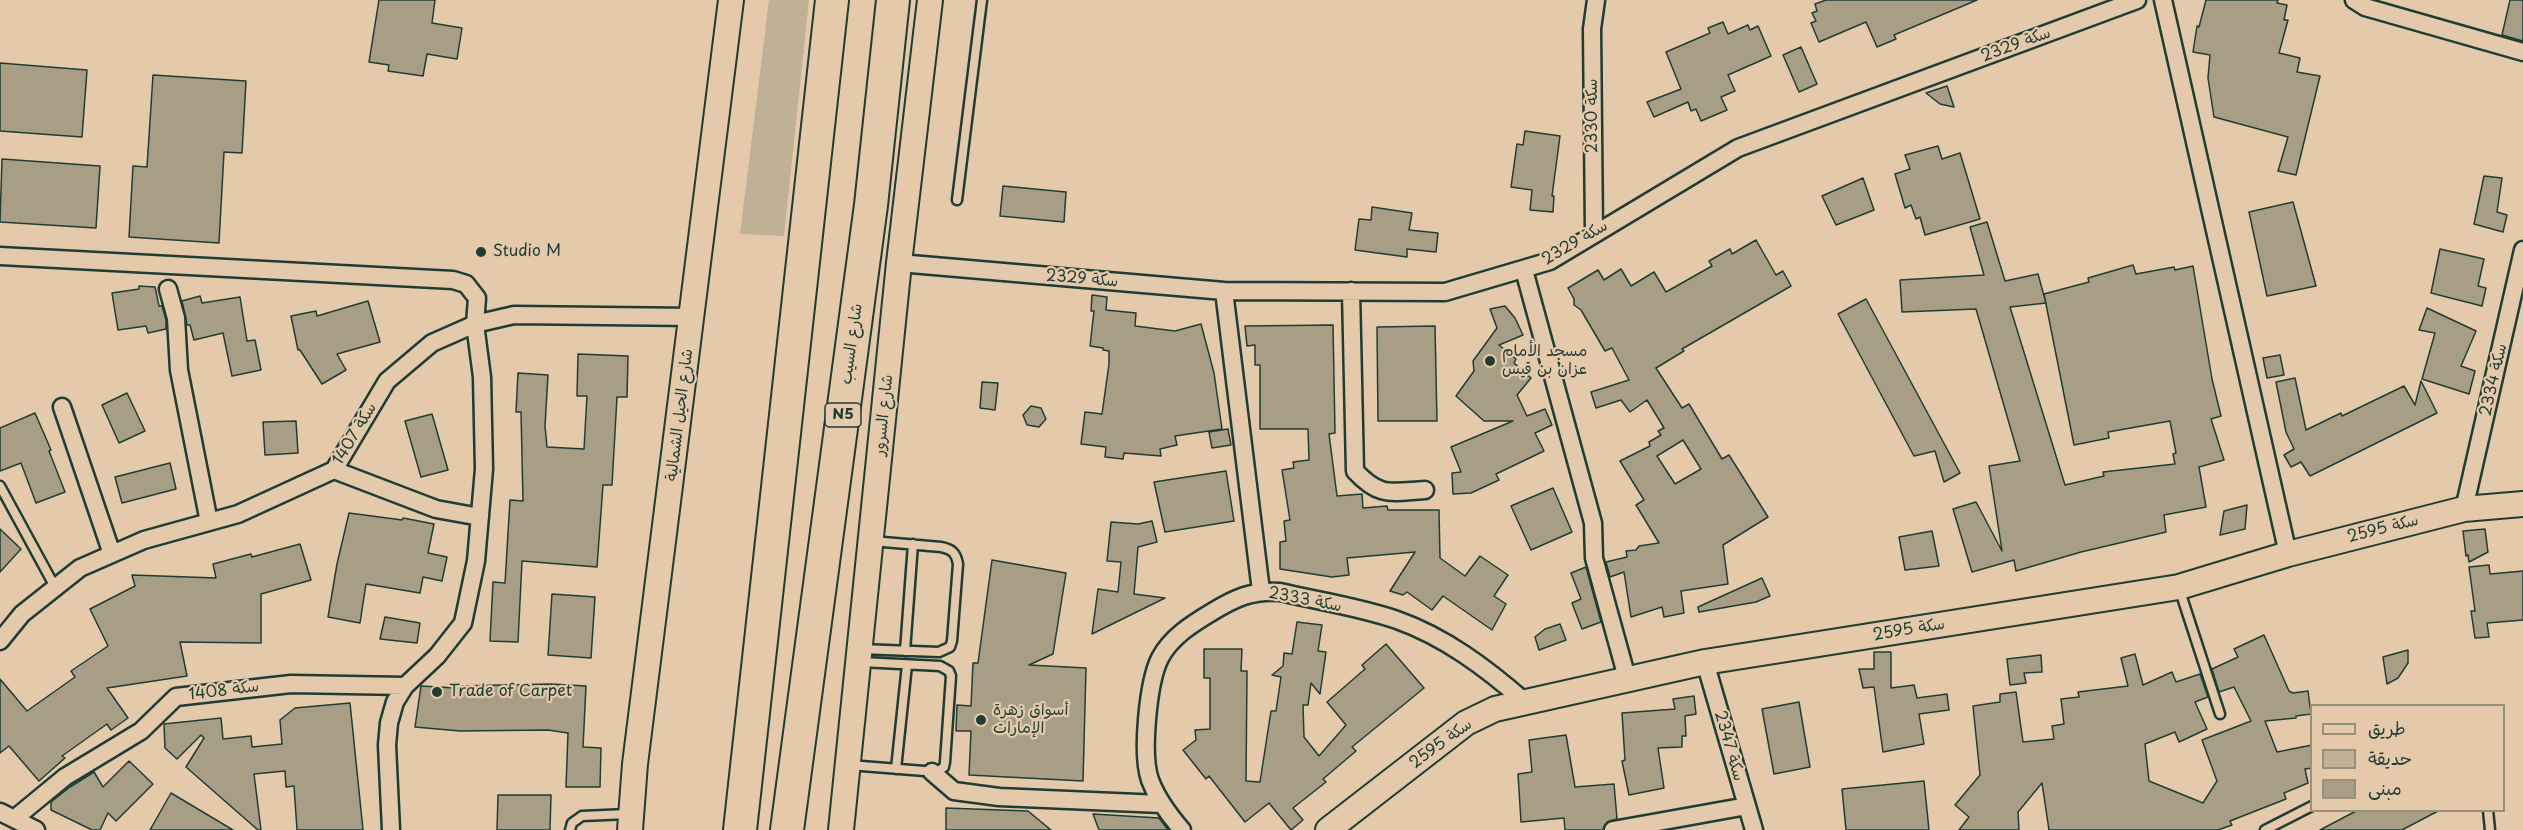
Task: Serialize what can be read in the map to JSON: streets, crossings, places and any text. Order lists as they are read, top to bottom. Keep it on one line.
{"streets":{"highway":["شارع السيب","N5"],"street":["سكة 2329","سكة 2330","سكة 2334","شارع الحيل الشمالية","شارع السرور","سكة 1407","سكة 2595","سكة 2333","سكة 1408","سكة 2347"]},"crossings":[["سكة 2329","سكة 2330"],["سكة 2329","شارع السرور"],["سكة 2334","سكة 2595"],["شارع الحيل الشمالية","سكة 1407"],["سكة 2595","سكة 2333"],["سكة 2595","سكة 2347"]],"places":["Studio M","مسجد الأمام عزان بن قيس","Trade of Carpet","أسواق زهرة الإمارات"],"legend":["طريق","حديقة","مبنى"]}
